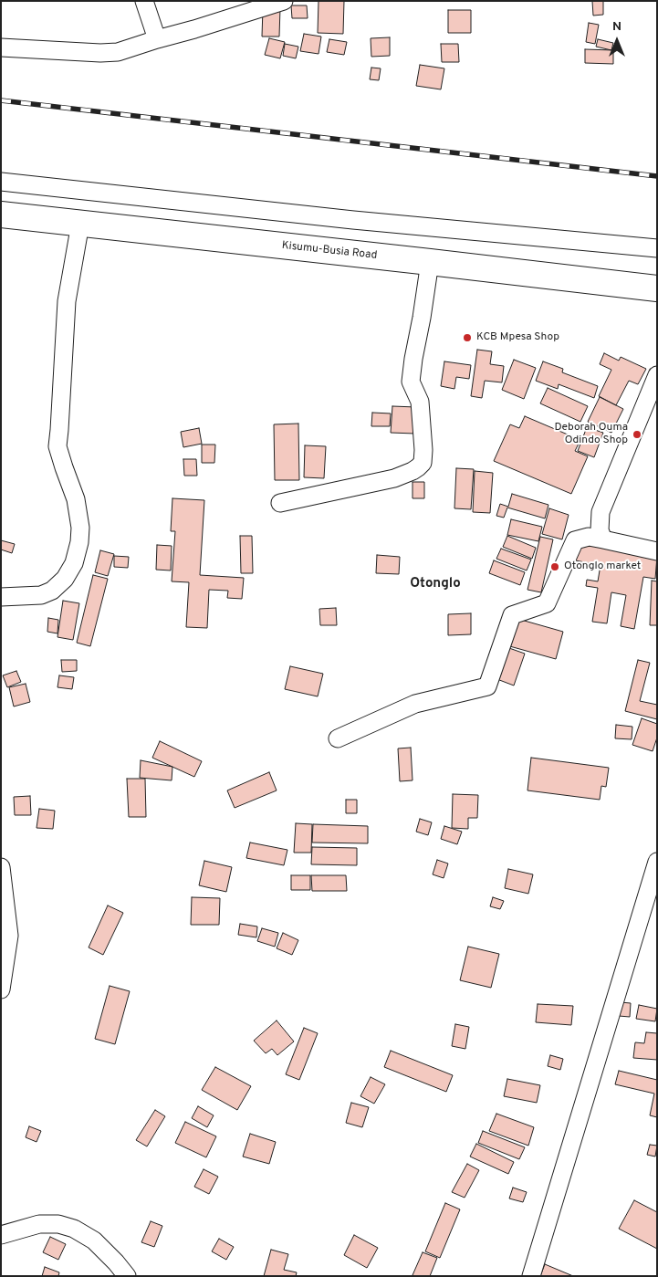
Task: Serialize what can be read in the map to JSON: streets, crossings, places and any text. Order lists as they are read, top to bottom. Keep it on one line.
{"streets":{"highway":["Kisumu-Busia Road"]},"districts":["Otonglo"],"places":["KCB Mpesa Shop","Deborah Ouma Odindo Shop","Otonglo market"],"north":"top"}
